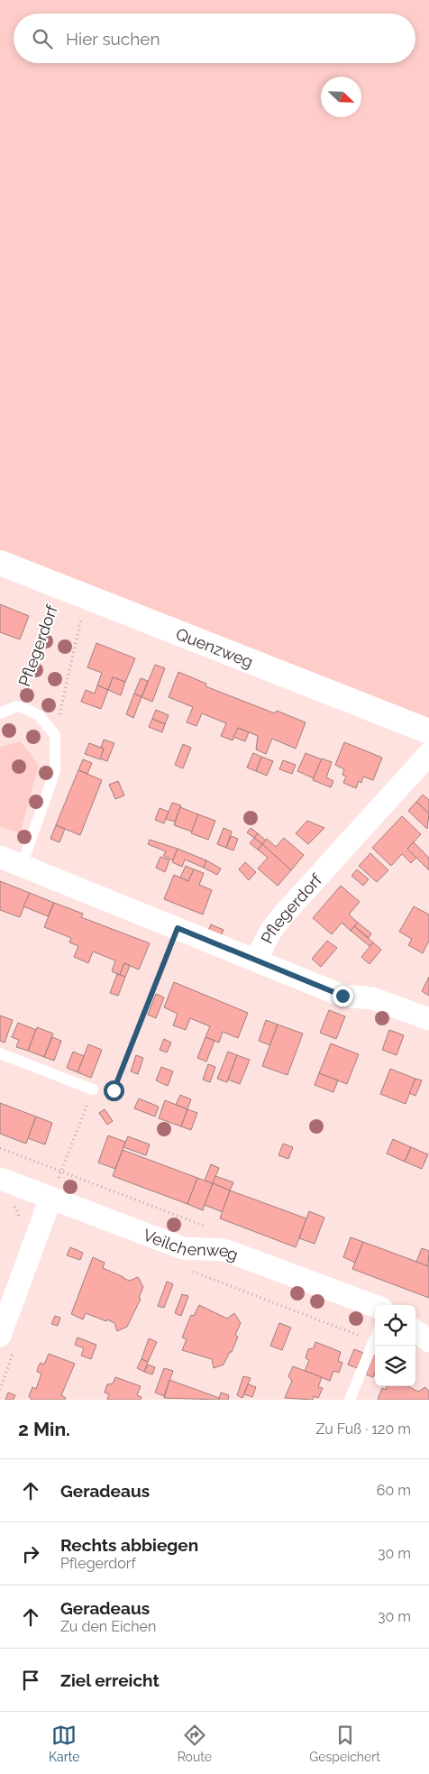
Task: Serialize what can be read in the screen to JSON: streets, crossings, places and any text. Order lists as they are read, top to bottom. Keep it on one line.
{"streets":{"street":["Pflegerdorf","Quenzweg","Veilchenweg"]},"crossings":[["Pflegerdorf","Quenzweg"]],"north":"bottom right","page":{"search":"Hier suchen","heading":["2 Min.","Zu Fuß · 120 m"],"list":[["Geradeaus","60 m"],["Rechts abbiegen","Pflegerdorf","30 m"],["Geradeaus","Zu den Eichen","30 m"],"Ziel erreicht"],"nav":["Karte","Route","Gespeichert"]}}
